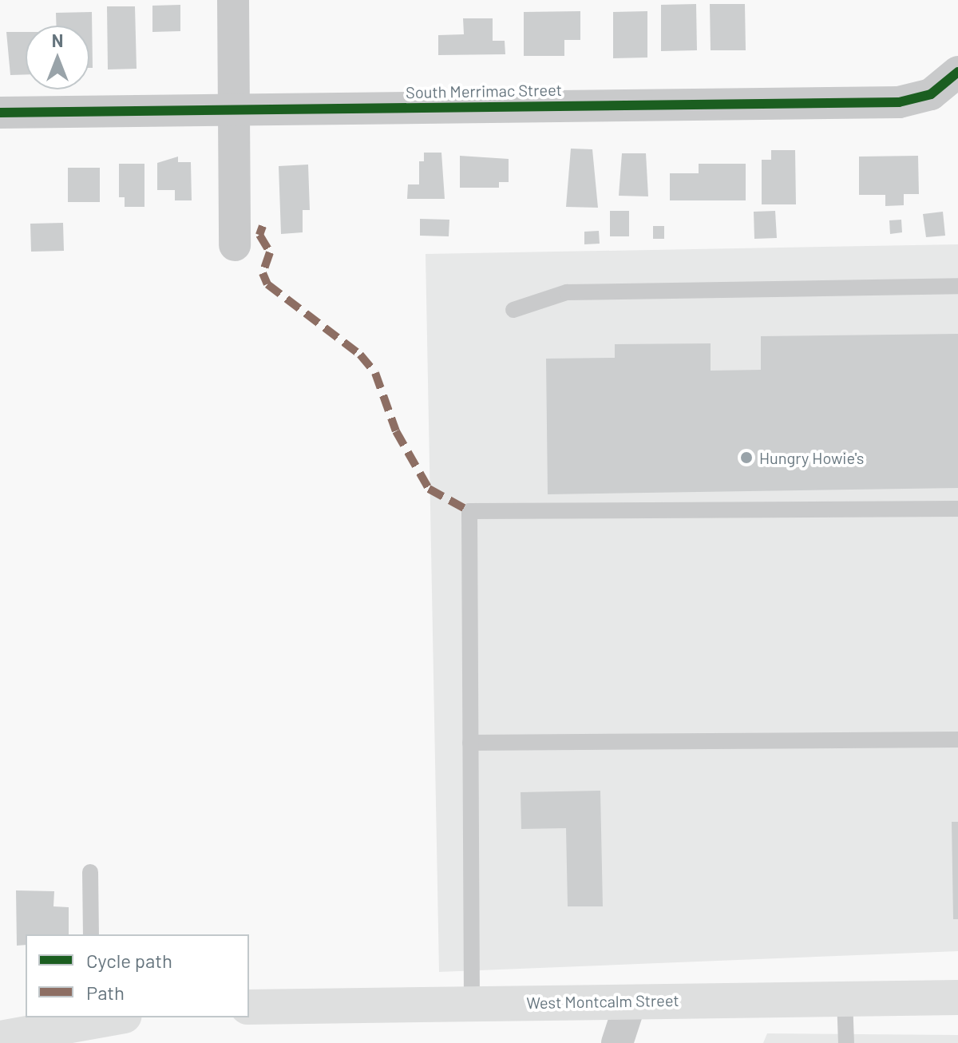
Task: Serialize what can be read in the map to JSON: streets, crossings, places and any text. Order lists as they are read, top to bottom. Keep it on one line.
{"streets":{"main road":["West Montcalm Street"],"street":["South Merrimac Street"]},"places":["Hungry Howie's"],"legend":["Cycle path","Path"],"north":"top"}
